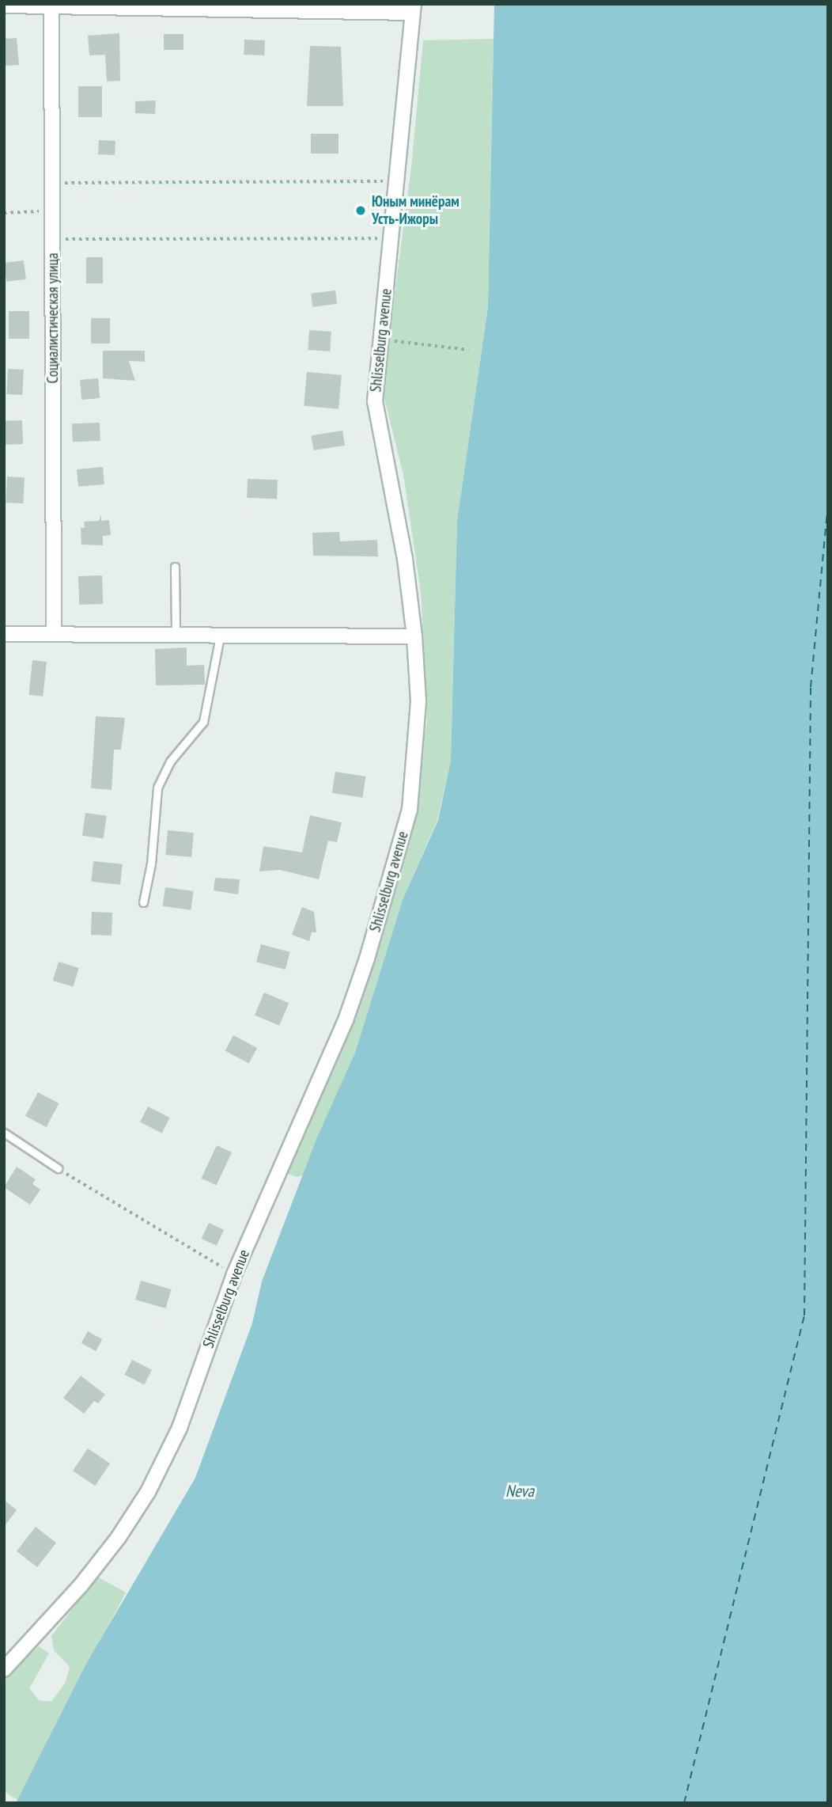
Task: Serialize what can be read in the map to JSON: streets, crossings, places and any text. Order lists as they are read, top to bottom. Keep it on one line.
{"streets":{"street":["Социалистическая улица","Shlisselburg avenue"]},"water":["Neva"],"places":["Юным минёрам Усть-Ижоры"]}
